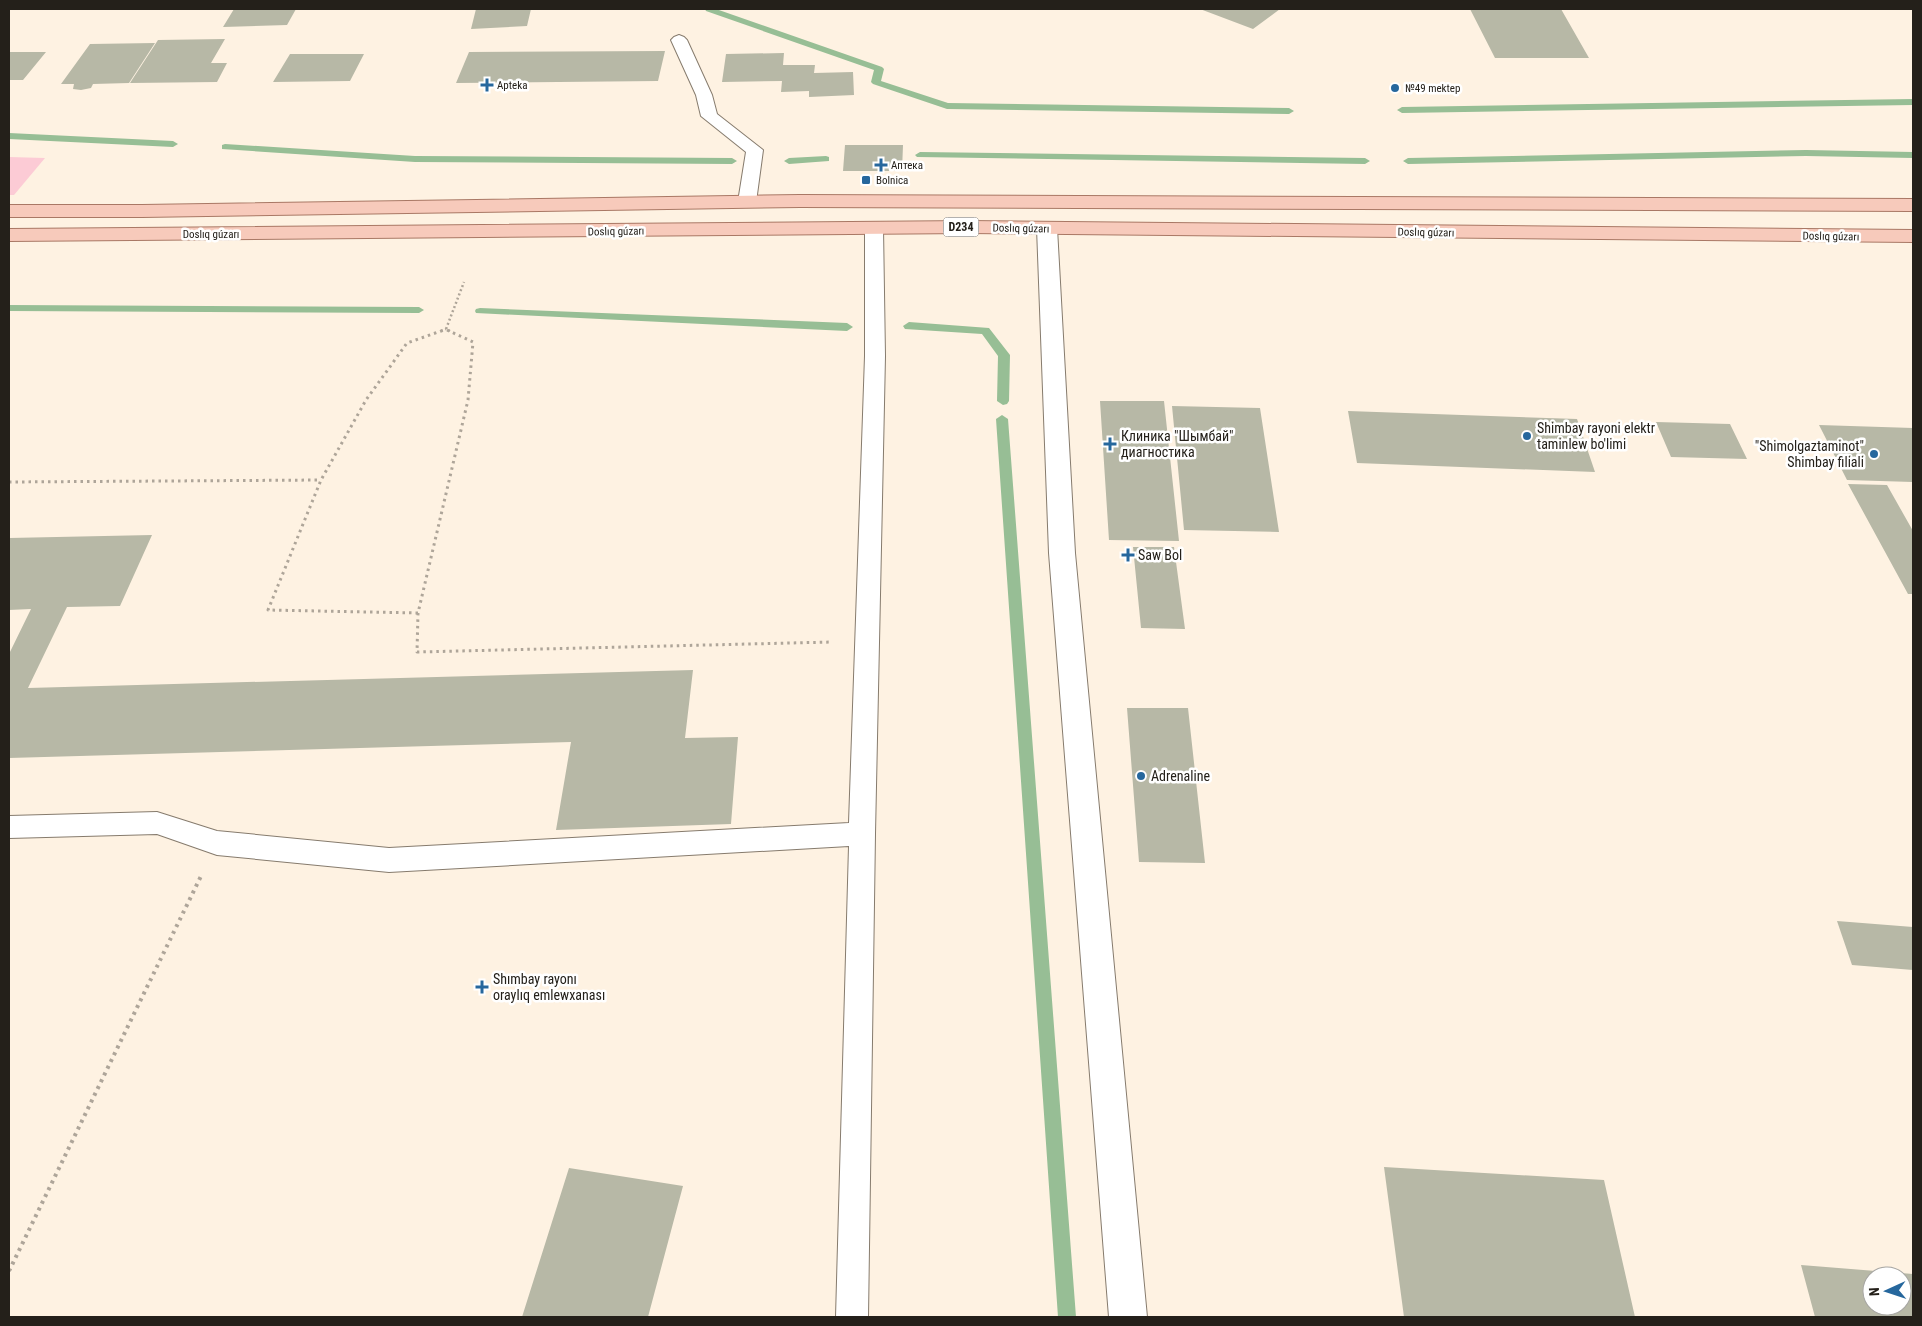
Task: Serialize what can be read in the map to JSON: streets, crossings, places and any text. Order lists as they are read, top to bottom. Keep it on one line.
{"streets":{"main road":["D234","Doslıq gúzarı"]},"places":{"health":["Apteka","Аптека","Клиника \"Шымбай\" диагностика","Saw Bol","Shımbay rayonı oraylıq emlewxanası"],"other":["№49 mektep","Shimbay rayoni elektr taminlew bo'limi","\"Shimolgaztaminot\" Shimbay filiali","Adrenaline"],"transit":["Bolnica"]},"north":"left"}
